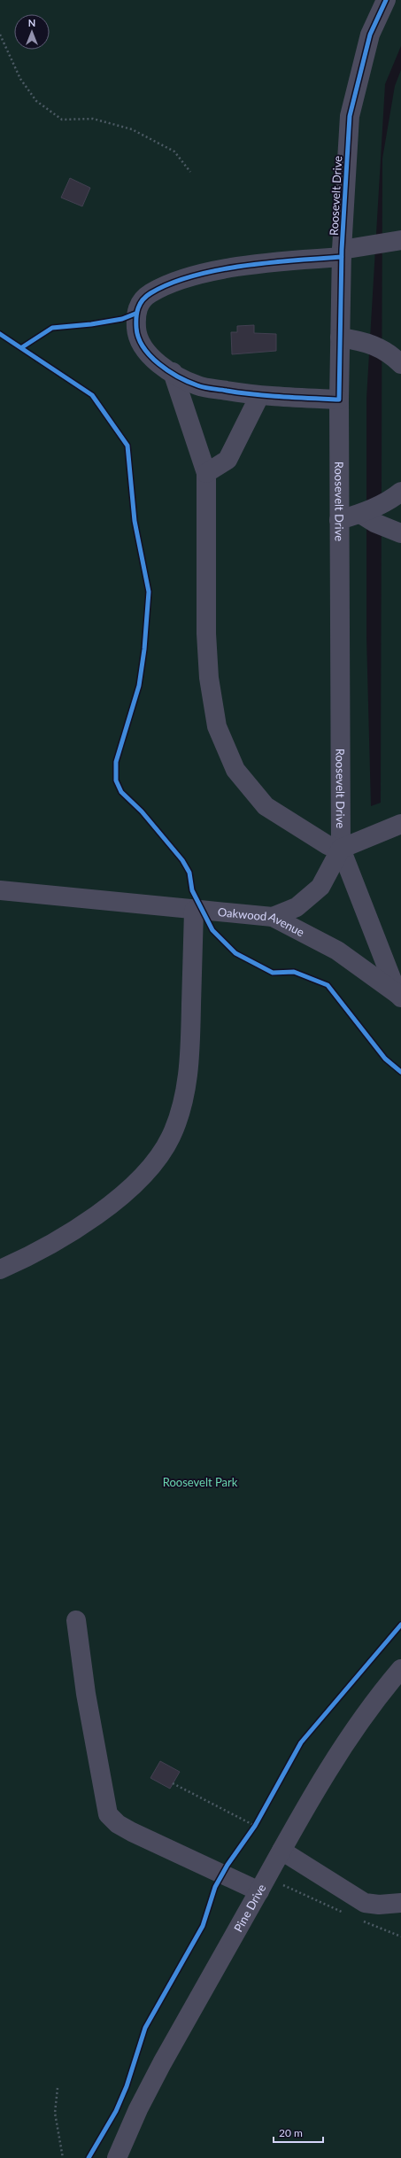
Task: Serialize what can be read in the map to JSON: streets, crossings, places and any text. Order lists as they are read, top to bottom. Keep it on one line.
{"streets":{"street":["Roosevelt Drive","Oakwood Avenue","Pine Drive"]},"crossings":[["Roosevelt Drive","Oakwood Avenue"]],"parks":["Roosevelt Park"],"scale_bar":"20 m","north":"top"}
